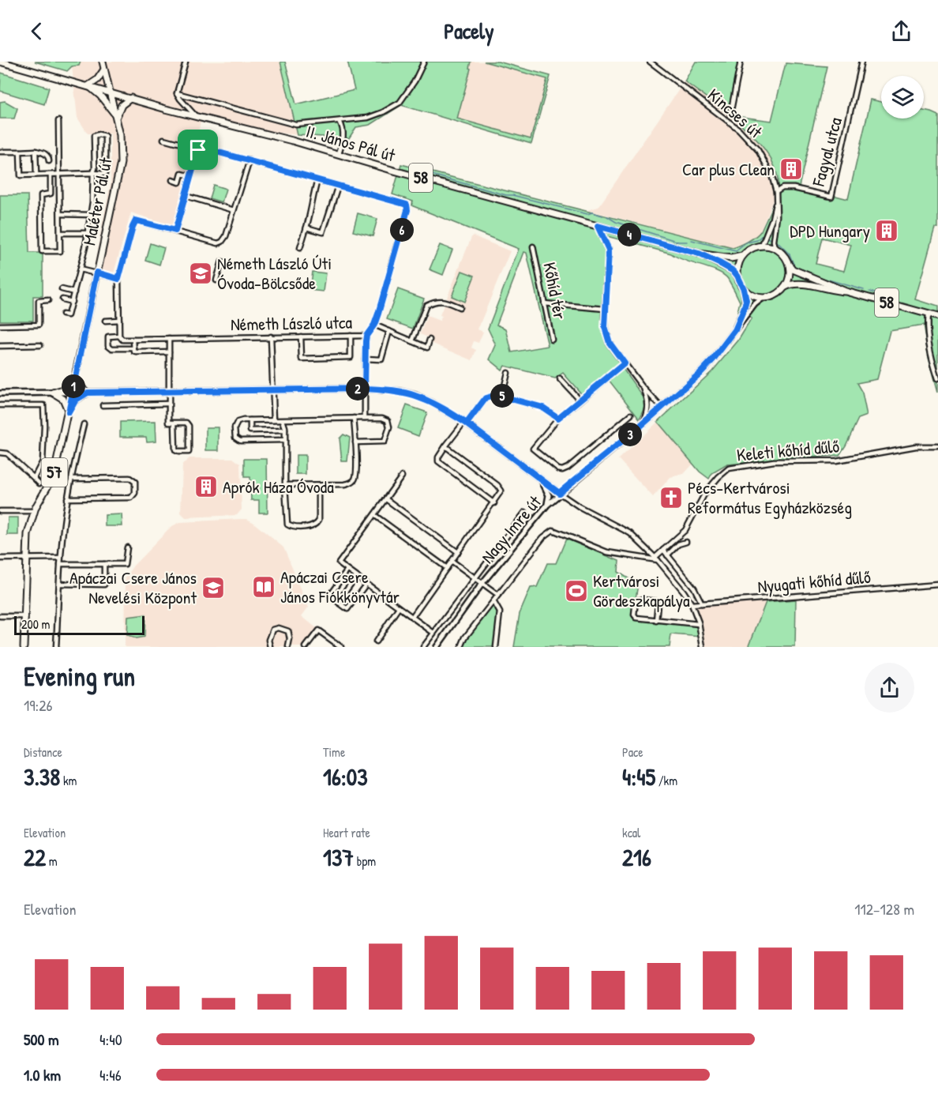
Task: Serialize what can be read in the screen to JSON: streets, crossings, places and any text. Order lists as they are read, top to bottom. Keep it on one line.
{"streets":{"main road":["II. János Pál út","58","Maléter Pál út","57"],"street":["Kincses út","Fagyal utca","Kőhíd tér","Németh László utca","Keleti kőhíd dűlő","Nagy Imre út","Nyugati kőhíd dűlő"]},"crossings":[["Kincses út","Fagyal utca"],["II. János Pál út","58"],["58","Maléter Pál út"],["58","57"],["Maléter Pál út","57"],["Keleti kőhíd dűlő","Nagy Imre út"]],"places":{"building":["Car plus Clean","DPD Hungary","Aprók Háza Óvoda"],"school or university":["Németh László Úti Óvoda-Bölcsőde","Apáczai Csere János Nevelési Központ"],"church":["Pécs-Kertvárosi Református Egyházközség"],"library":["Apáczai Csere János Fiókkönyvtár"],"sports":["Kertvárosi Gördeszkapálya"]},"scale_bar":"200 m","page":{"header":"Pacely","pins":["6","4","1","2","5","3"],"scale":"200 m","heading":["Evening run","19:26"],"stats":[["Distance","3.38 km"],["Time","16:03"],["Pace","4:45 /km"],["Elevation","22 m"],["Heart rate","137 bpm"],["kcal","216"]],"chart":["Elevation","112–128 m"],"list":[{"name":"500 m","note":"4:40"},{"name":"1.0 km","note":"4:46"}]}}
